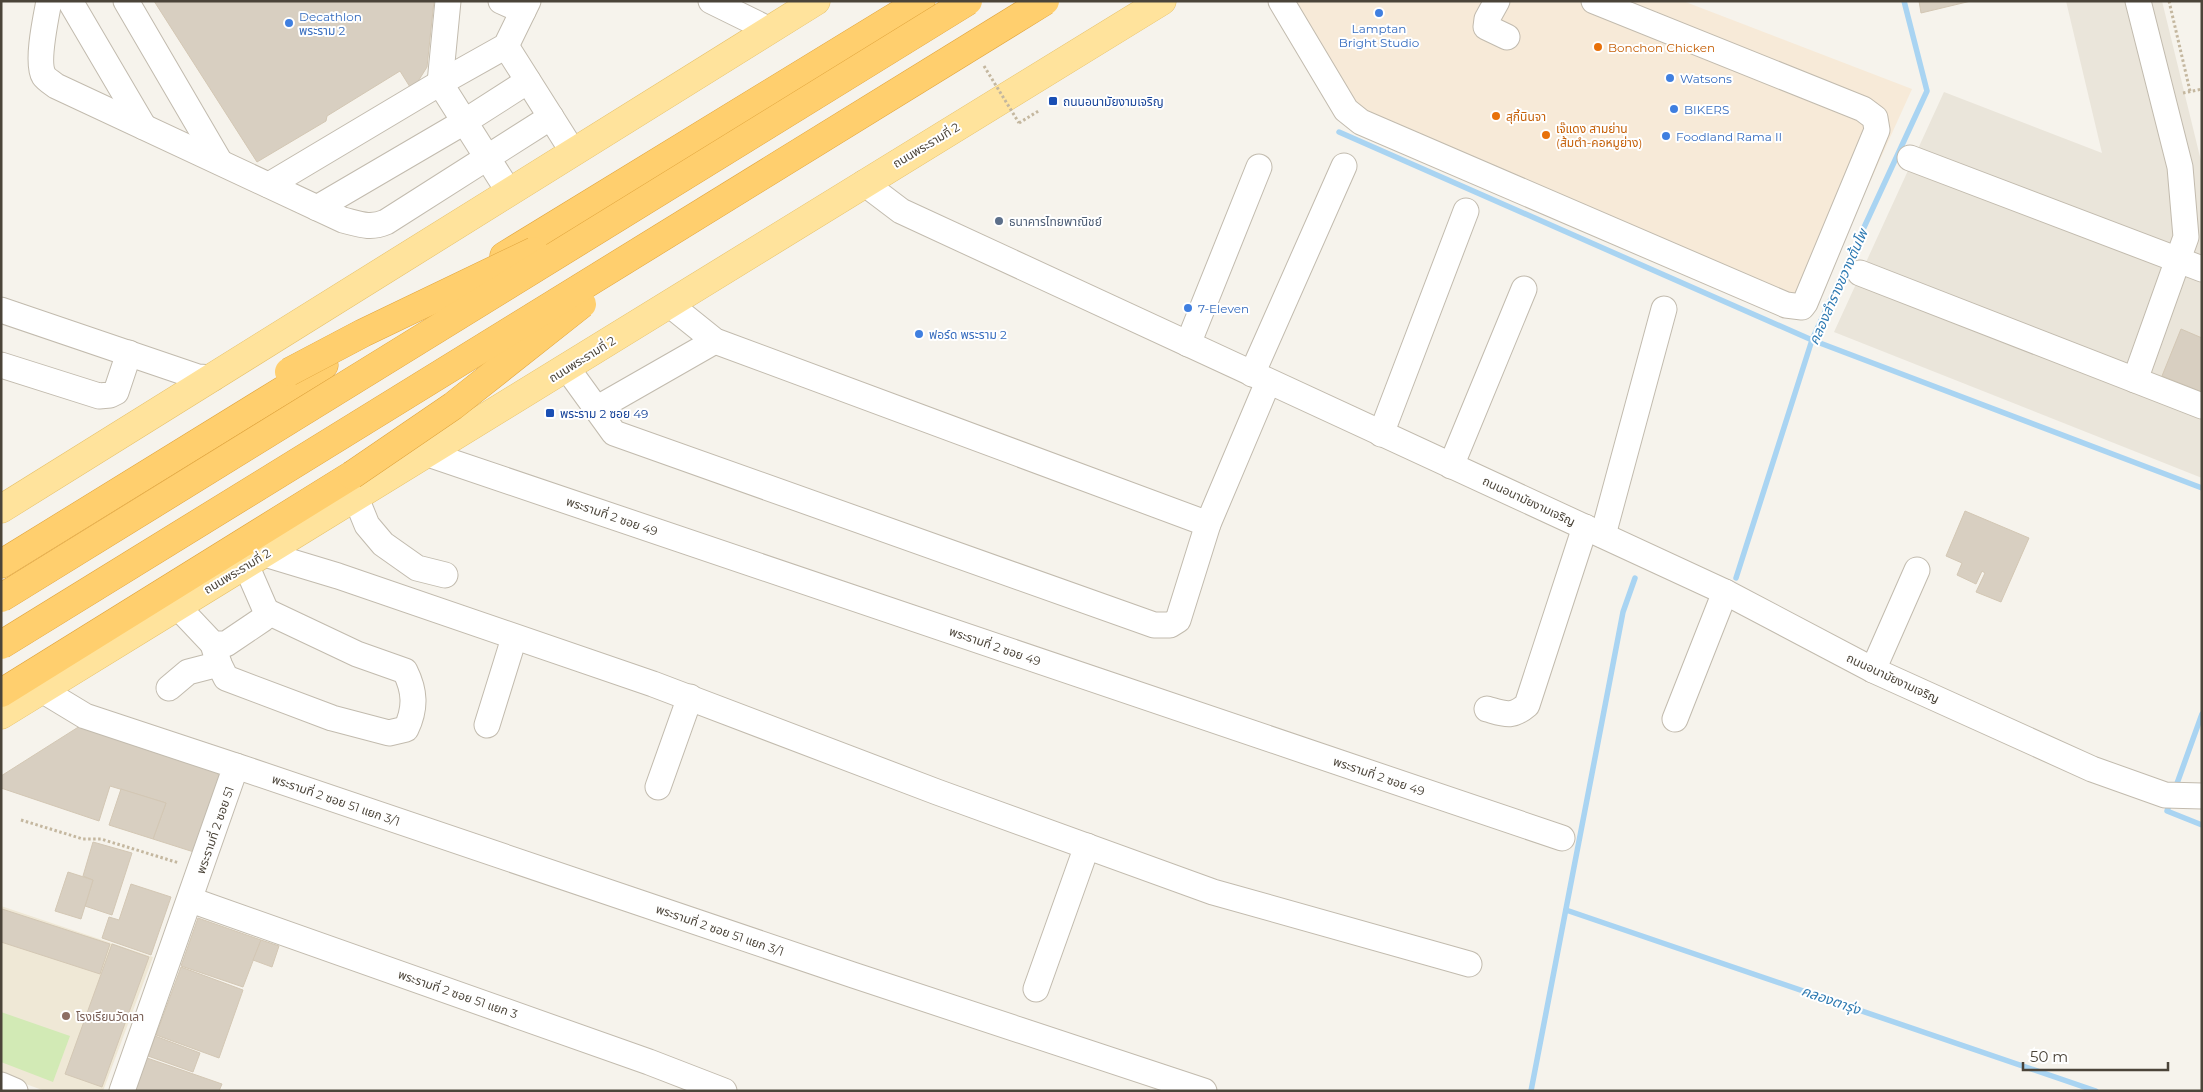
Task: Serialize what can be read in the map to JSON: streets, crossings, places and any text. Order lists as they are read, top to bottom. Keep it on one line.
{"streets":{"main road":["ถนนพระรามที่ 2"],"street":["ถนนอนามัยงามเจริญ","พระรามที่ 2 ซอย 49","พระรามที่ 2 ซอย 51 แยก 3/1","พระรามที่ 2 ซอย 51","พระรามที่ 2 ซอย 51 แยก 3"]},"crossings":[["ถนนพระรามที่ 2","ถนนอนามัยงามเจริญ"],["ถนนพระรามที่ 2","พระรามที่ 2 ซอย 49"],["พระรามที่ 2 ซอย 51 แยก 3/1","พระรามที่ 2 ซอย 51"],["พระรามที่ 2 ซอย 51","พระรามที่ 2 ซอย 51 แยก 3"]],"water":["คลองลำรางขวางต้นโพ","คลองตารุ่ง"],"places":{"other":["Lamptan Bright Studio","Decathlon พระราม 2","Bonchon Chicken","Watsons","BIKERS","สุกี้นินจา","เจ๊แดง สามย่าน (ส้มตำ-คอหมูย่าง)","Foodland Rama II","ธนาคารไทยพาณิชย์","7-Eleven","ฟอร์ด พระราม 2","โรงเรียนวัดเลา"],"transit":["ถนนอนามัยงามเจริญ","พระราม 2 ซอย 49"]},"scale_bar":"50 m"}
